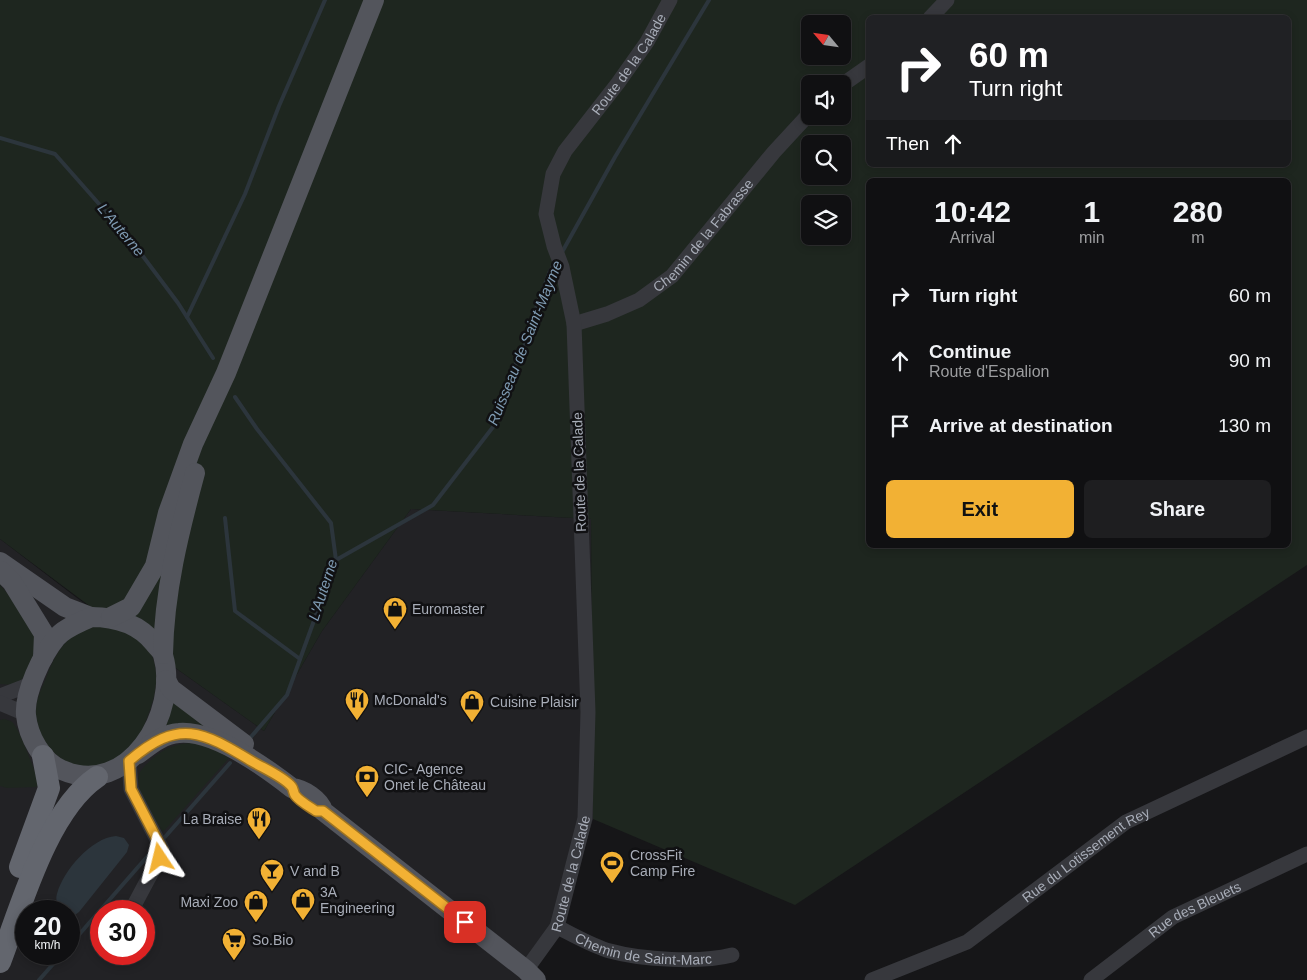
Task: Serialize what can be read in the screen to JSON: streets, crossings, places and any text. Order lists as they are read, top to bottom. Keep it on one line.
{"streets":{"street":["Route de la Calade","Chemin de la Fabrasse","Rue du Lotissement Rey","Rue des Bleuets","Chemin de Saint-Marc"]},"crossings":[["Route de la Calade","Chemin de la Fabrasse"],["Route de la Calade","Chemin de Saint-Marc"]],"water":["L'Auterne","Ruisseau de Saint-Mayme"],"places":{"shop":["Euromaster","Cuisine Plaisir","3A Engineering","Maxi Zoo"],"restaurant":["McDonald's","La Braise"],"bank":["CIC- Agence Onet le Château"],"sports":["CrossFit Camp Fire"],"bar":["V and B"],"supermarket":["So.Bio"]},"north":"top left","page":{"turn":["60 m","Turn right"],"then":"Then","eta":["10:42","Arrival","1","min","280","m"],"list":[{"name":"Turn right","value":"60 m"},{"name":"Continue","note":"Route d'Espalion","value":"90 m"},{"name":"Arrive at destination","value":"130 m"}],"buttons":["Exit","Share"],"speed":"20 km/h","limit":"30"}}
